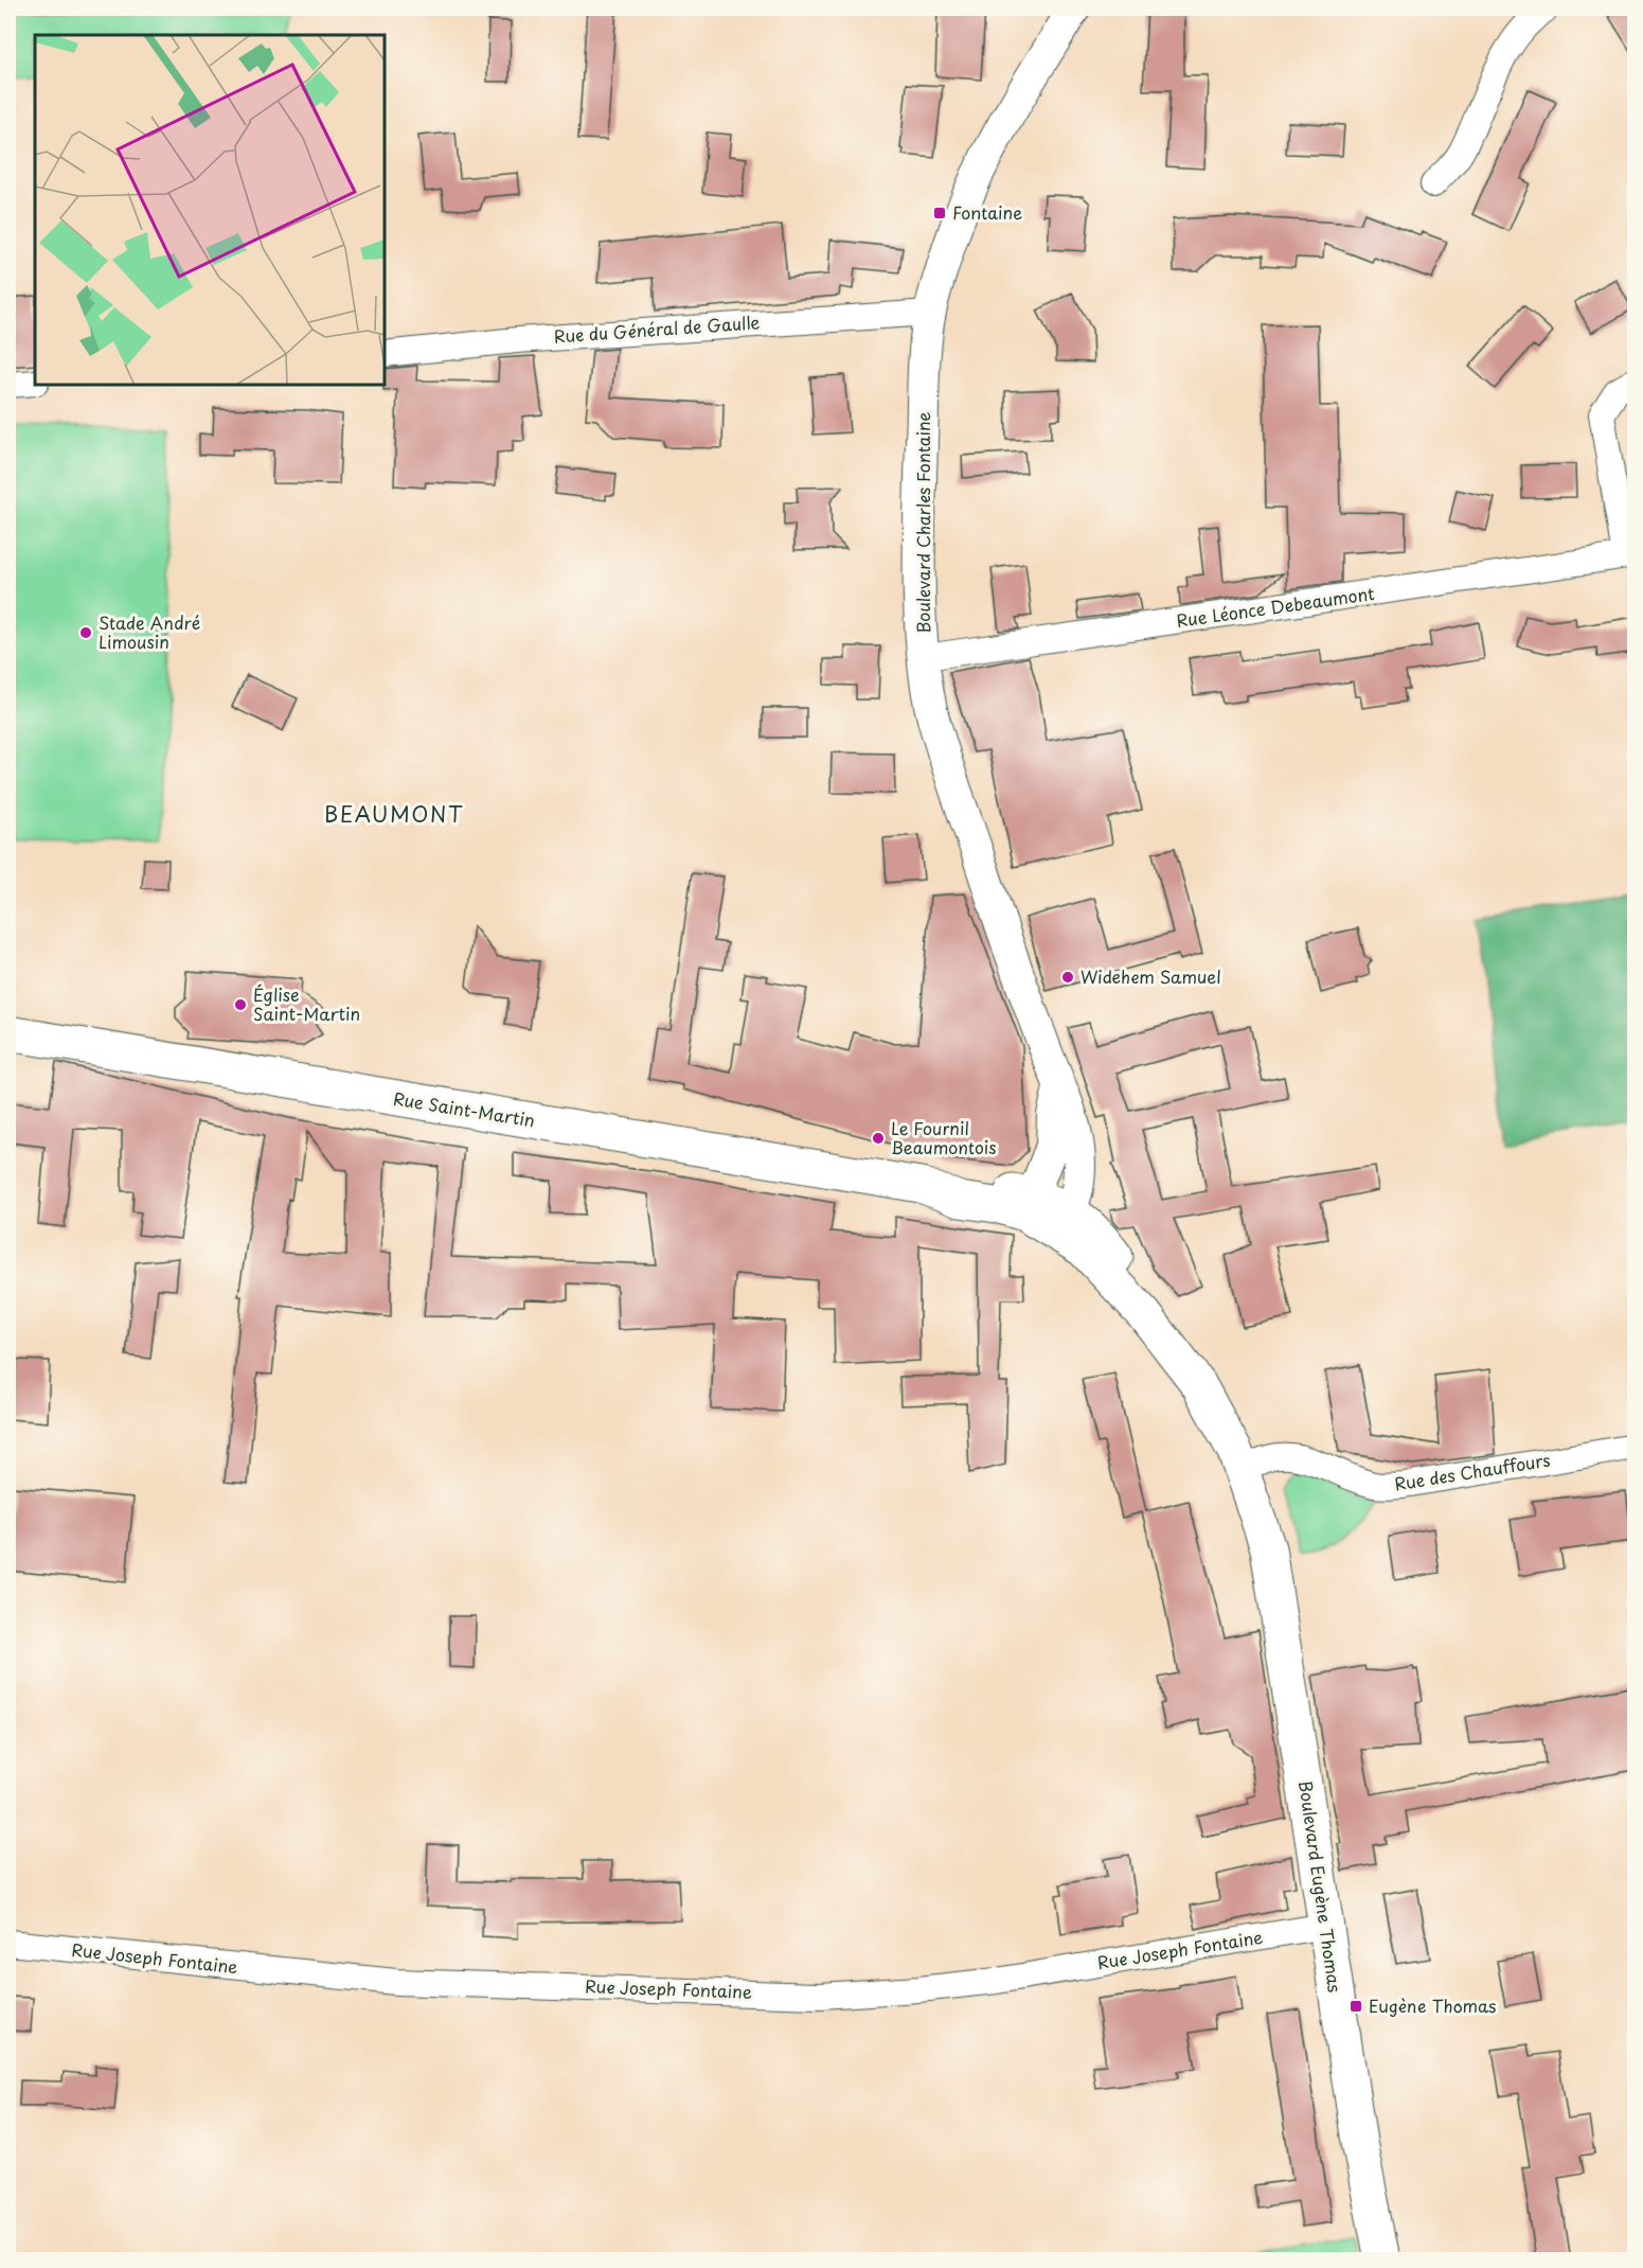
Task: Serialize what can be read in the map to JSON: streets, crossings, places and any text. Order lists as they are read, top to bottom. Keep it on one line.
{"streets":{"main road":["Rue Saint-Martin","Boulevard Eugène Thomas"],"street":["Rue du Général de Gaulle","Boulevard Charles Fontaine","Rue Léonce Debeaumont","Rue des Chauffours","Rue Joseph Fontaine"]},"crossings":[["Rue du Général de Gaulle","Boulevard Charles Fontaine"],["Boulevard Charles Fontaine","Rue Léonce Debeaumont"],["Boulevard Charles Fontaine","Rue Saint-Martin"],["Boulevard Charles Fontaine","Boulevard Eugène Thomas"],["Rue Saint-Martin","Boulevard Eugène Thomas"],["Rue des Chauffours","Boulevard Eugène Thomas"],["Boulevard Eugène Thomas","Rue Joseph Fontaine"]],"districts":["BEAUMONT"],"places":{"transit":["Fontaine","Eugène Thomas"],"other":["Stade André Limousin","Widehem Samuel","Église Saint-Martin","Le Fournil Beaumontois"]}}
